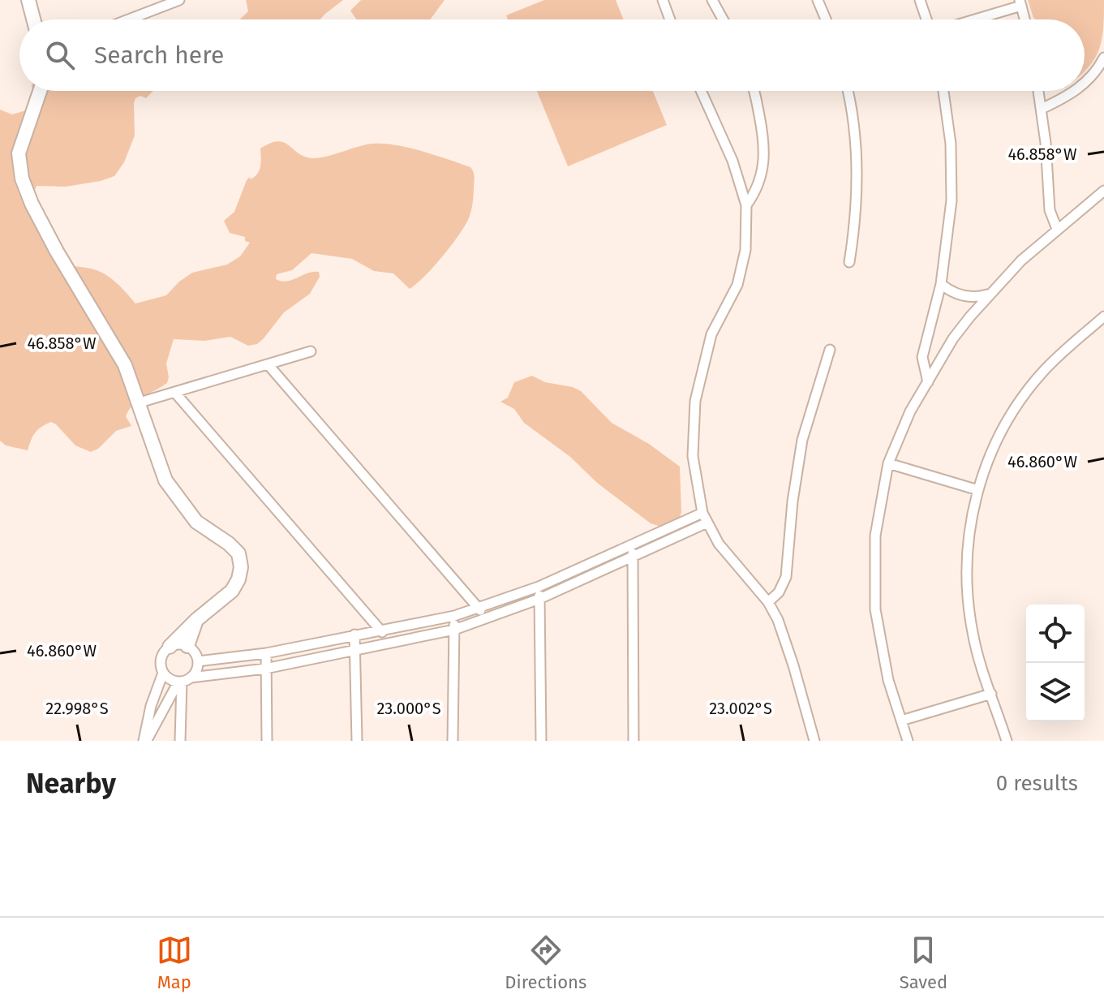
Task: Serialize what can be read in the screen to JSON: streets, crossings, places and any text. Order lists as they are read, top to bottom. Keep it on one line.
{"page":{"search":"Search here","heading":["Nearby","0 results"],"nav":["Map","Directions","Saved"]},"coordinates":["46.858°W","46.860°W","22.998°S","23.000°S","23.002°S"]}
